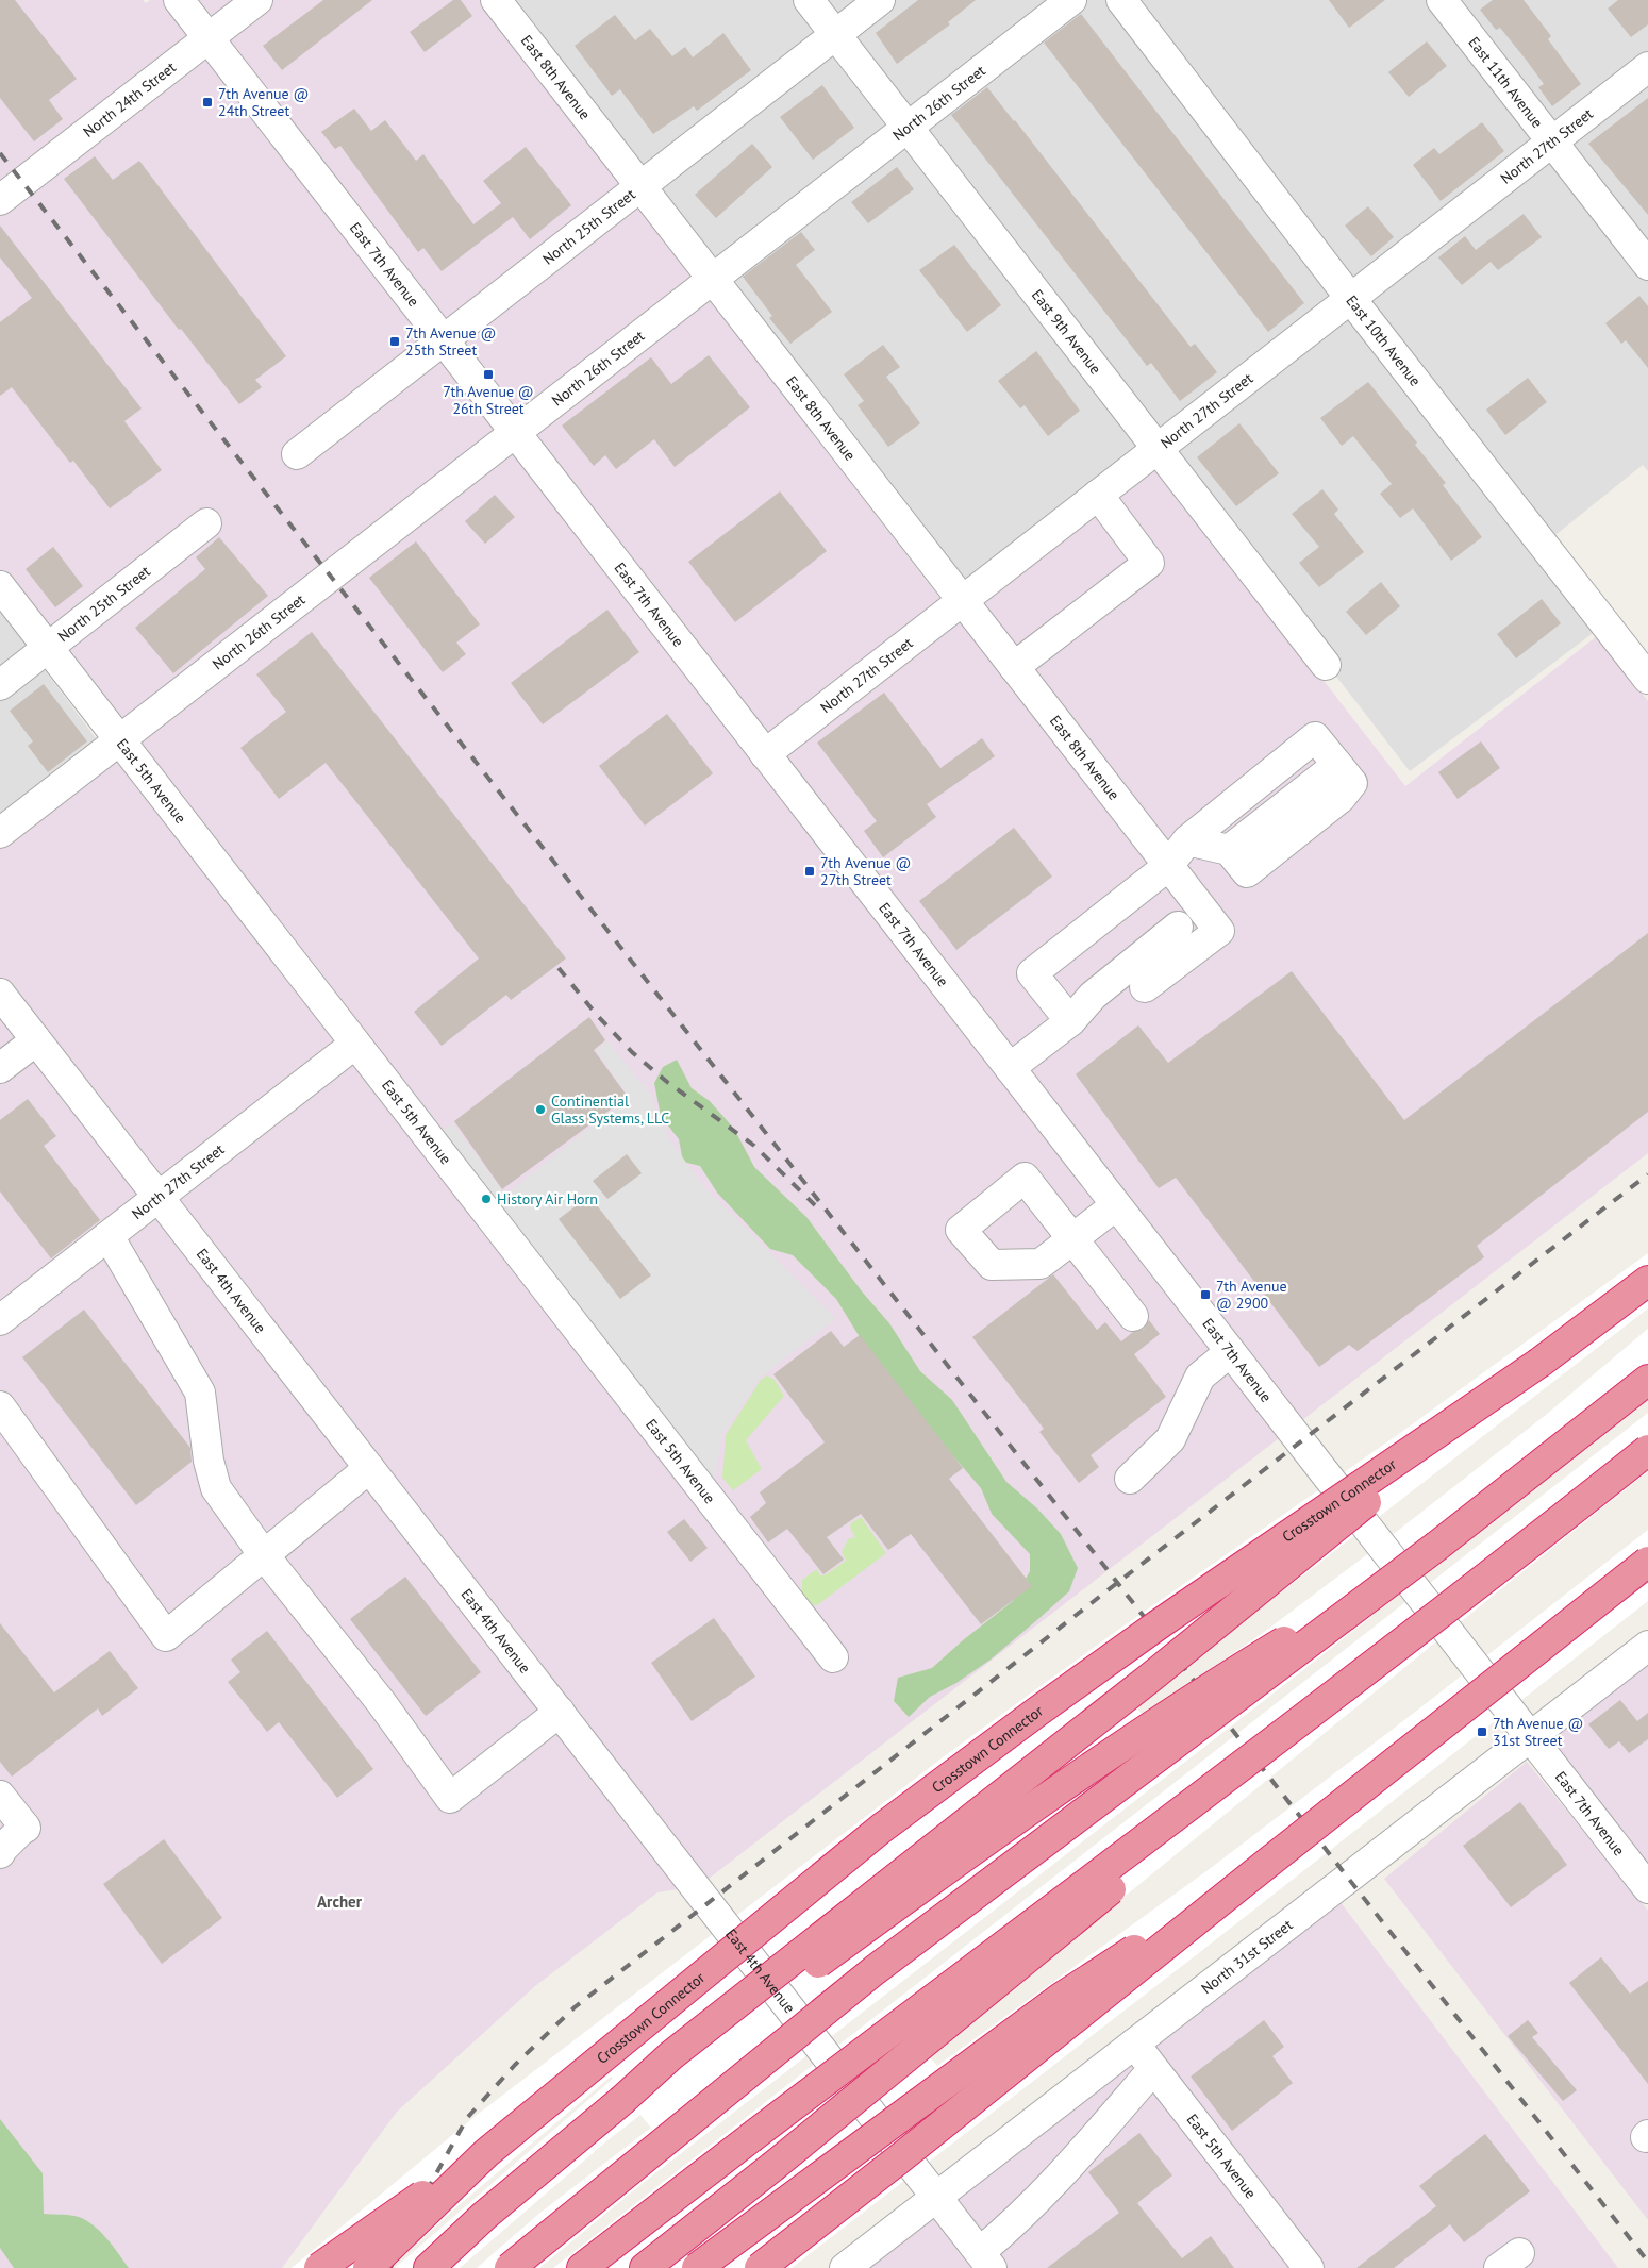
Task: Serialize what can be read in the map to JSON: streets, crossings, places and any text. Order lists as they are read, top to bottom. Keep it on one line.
{"streets":{"highway":["Crosstown Connector"],"street":["East 8th Avenue","East 11th Avenue","North 24th Street","North 26th Street","North 27th Street","North 25th Street","East 7th Avenue","East 9th Avenue","East 10th Avenue","East 5th Avenue","East 4th Avenue","North 31st Street"]},"crossings":[["East 8th Avenue","North 26th Street"],["East 8th Avenue","North 27th Street"],["East 8th Avenue","North 25th Street"],["East 11th Avenue","North 27th Street"],["North 24th Street","East 7th Avenue"],["North 26th Street","East 7th Avenue"],["North 26th Street","East 9th Avenue"],["North 26th Street","East 5th Avenue"],["North 27th Street","East 7th Avenue"],["North 27th Street","East 9th Avenue"],["North 27th Street","East 10th Avenue"],["North 27th Street","East 5th Avenue"],["North 27th Street","East 4th Avenue"],["North 25th Street","East 7th Avenue"],["North 25th Street","East 9th Avenue"],["North 25th Street","East 5th Avenue"],["East 7th Avenue","North 31st Street"],["East 5th Avenue","North 31st Street"],["East 4th Avenue","North 31st Street"]],"districts":["Archer"],"places":{"transit":["7th Avenue @ 24th Street","7th Avenue @ 25th Street","7th Avenue @ 26th Street","7th Avenue @ 27th Street","7th Avenue @ 2900","7th Avenue @ 31st Street"],"other":["Continential Glass Systems, LLC","History Air Horn"]}}
